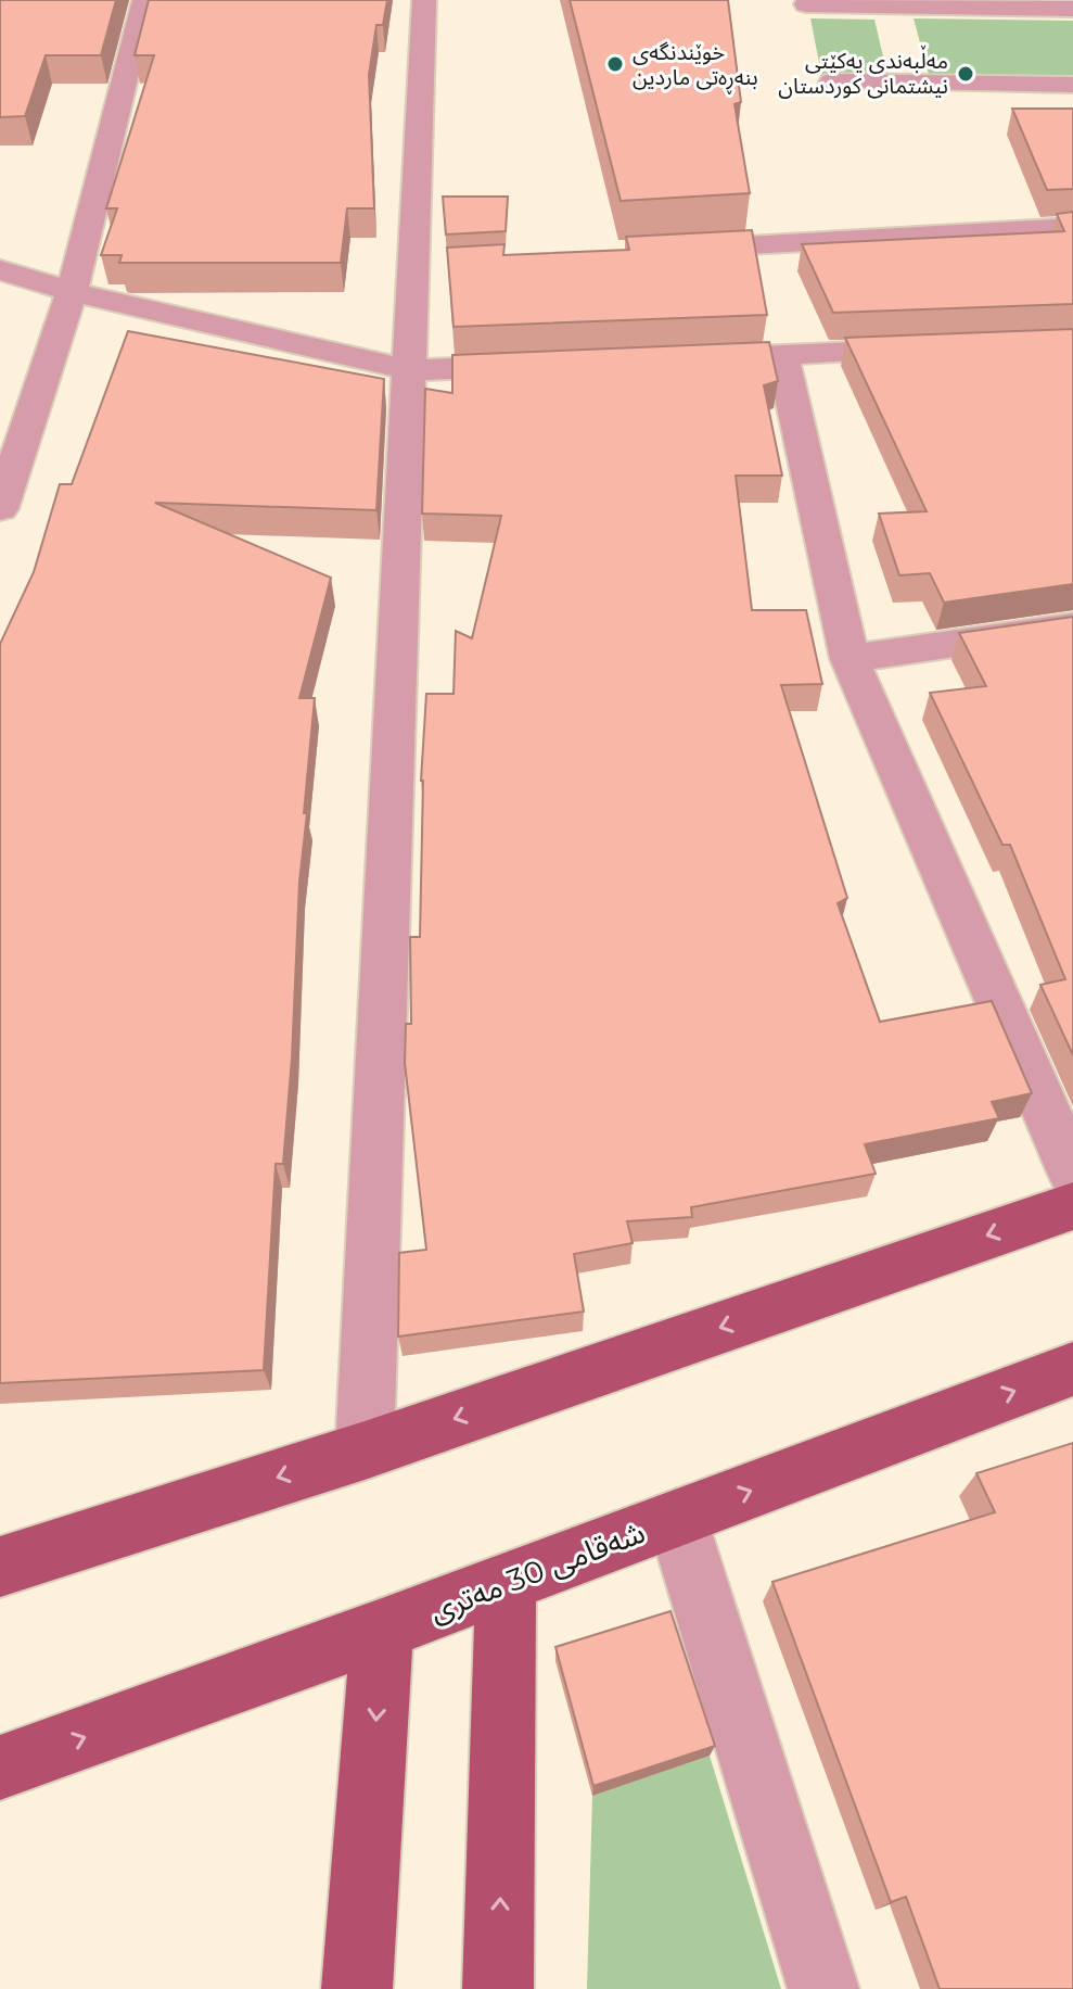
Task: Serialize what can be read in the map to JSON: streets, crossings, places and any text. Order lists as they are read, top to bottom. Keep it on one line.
{"streets":{"main road":["شەقامی 30 مەتری"]},"places":["خوێندنگەی بنەڕەتی ماردین","مەڵبەندی یەکێتی نیشتمانی کوردستان"]}
